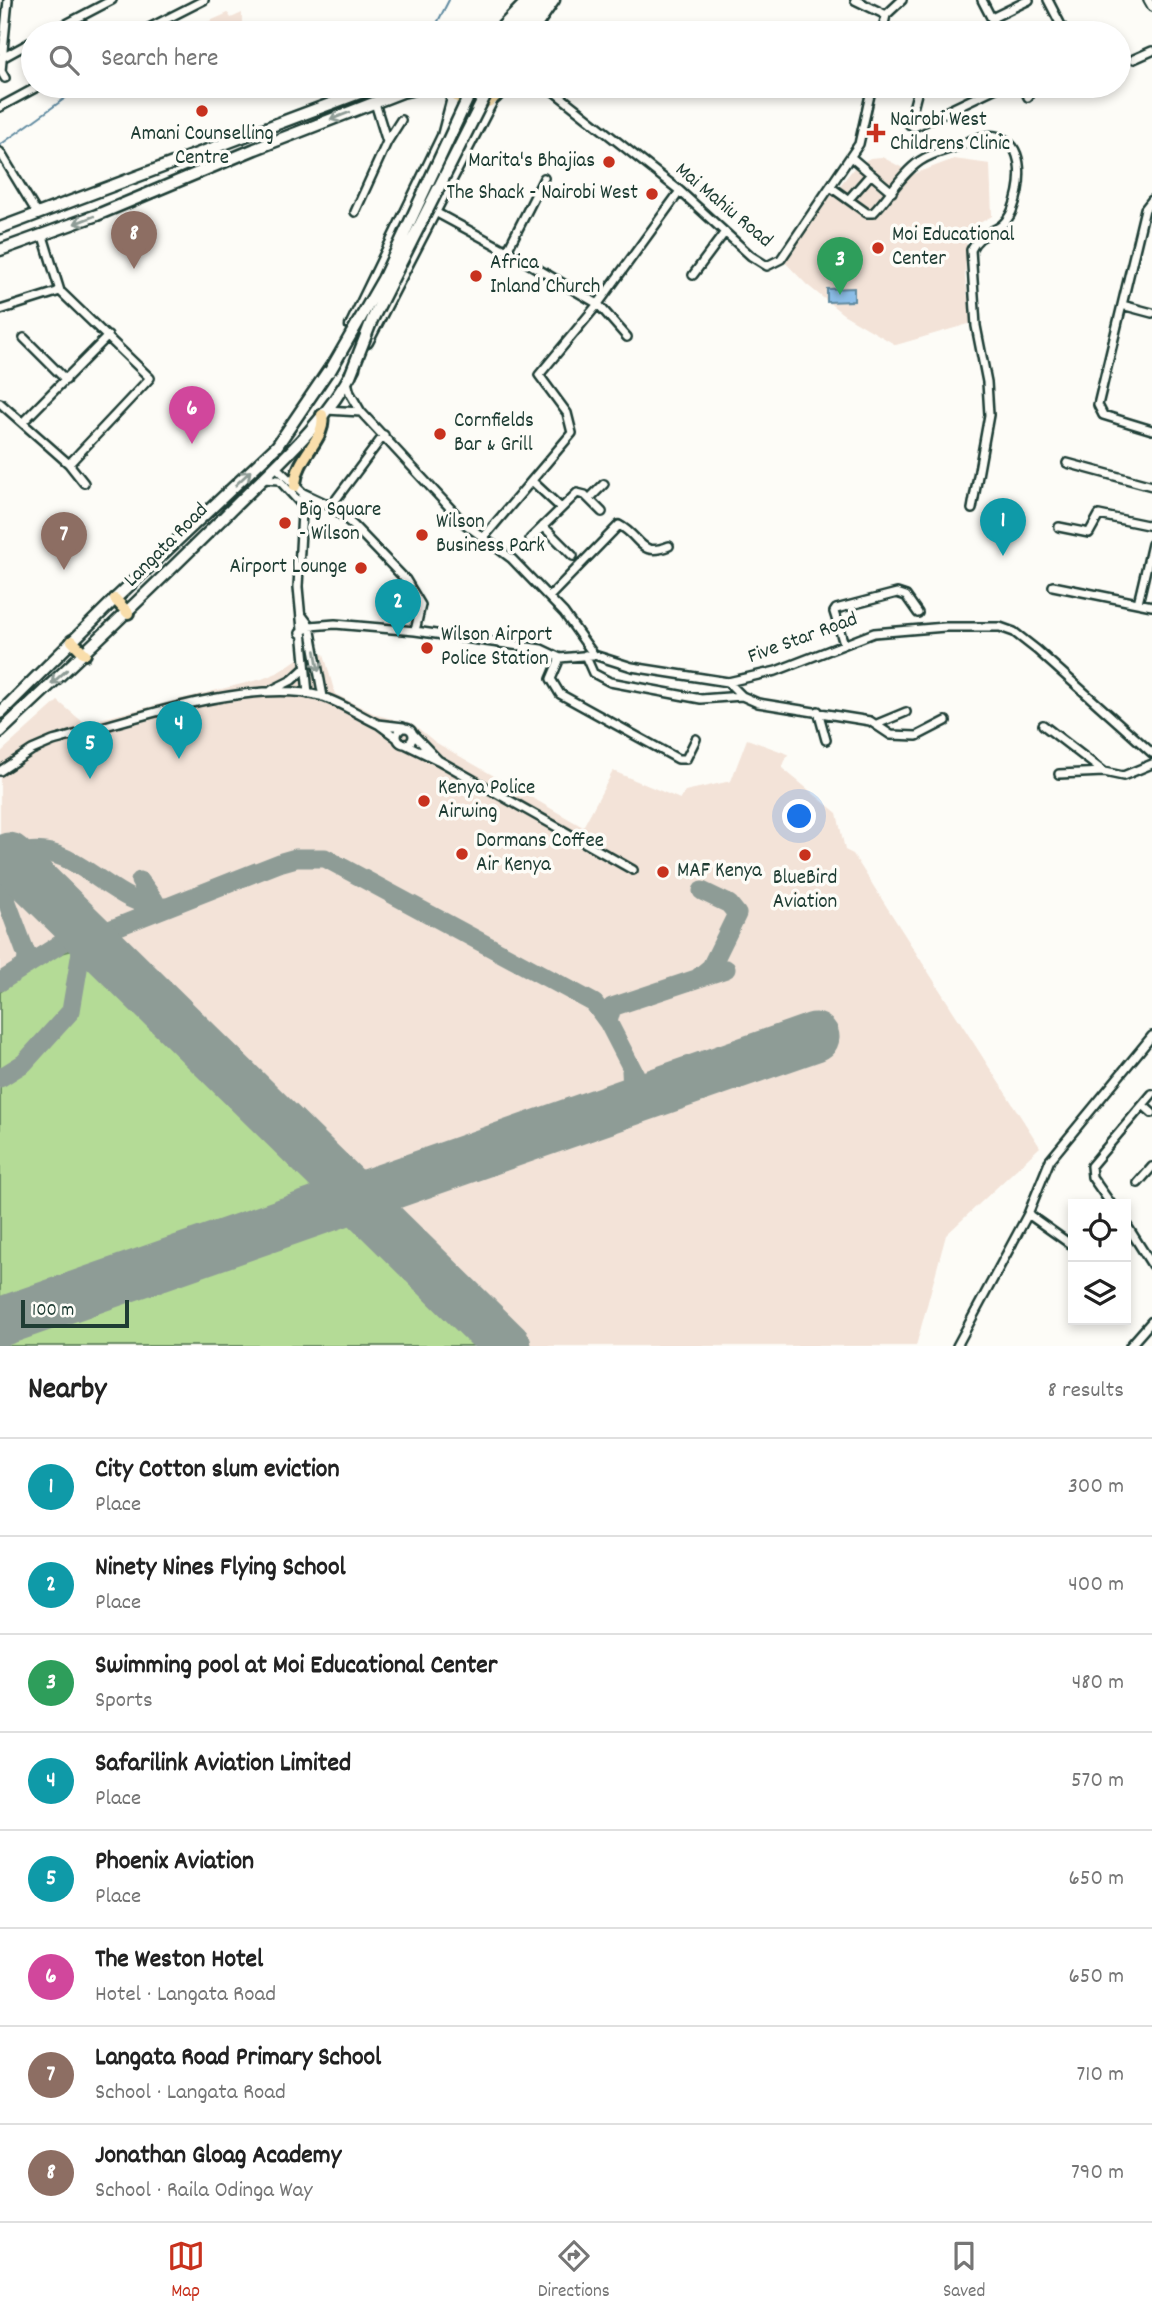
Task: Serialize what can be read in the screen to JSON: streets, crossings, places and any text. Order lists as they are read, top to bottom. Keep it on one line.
{"streets":{"main road":["Langata Road"],"street":["Mai Mahiu Road","Five Star Road"]},"places":{"other":["Amani Counselling Centre","Marita's Bhajias","The Shack - Nairobi West","Moi Educational Center","Africa Inland Church","Cornfields Bar & Grill","Big Square - Wilson","Wilson Business Park","Airport Lounge","Wilson Airport Police Station","Kenya Police Airwing","Dormans Coffee Air Kenya","BlueBird Aviation","MAF Kenya"],"health":["Nairobi West Childrens Clinic"]},"scale_bar":"100 m","page":{"search":"Search here","pins":["8","3","6","1","7","2","4","5"],"scale":"100 m","heading":["Nearby","8 results"],"list":[{"mark":"1","name":"City Cotton slum eviction","note":"Place","value":"300 m"},{"mark":"2","name":"Ninety Nines Flying School","note":"Place","value":"400 m"},{"mark":"3","name":"Swimming pool at Moi Educational Center","note":"Sports","value":"480 m"},{"mark":"4","name":"Safarilink Aviation Limited","note":"Place","value":"570 m"},{"mark":"5","name":"Phoenix Aviation","note":"Place","value":"650 m"},{"mark":"6","name":"The Weston Hotel","note":"Hotel · Langata Road","value":"650 m"},{"mark":"7","name":"Langata Road Primary School","note":"School · Langata Road","value":"710 m"},{"mark":"8","name":"Jonathan Gloag Academy","note":"School · Raila Odinga Way","value":"790 m"}],"nav":["Map","Directions","Saved"]}}
